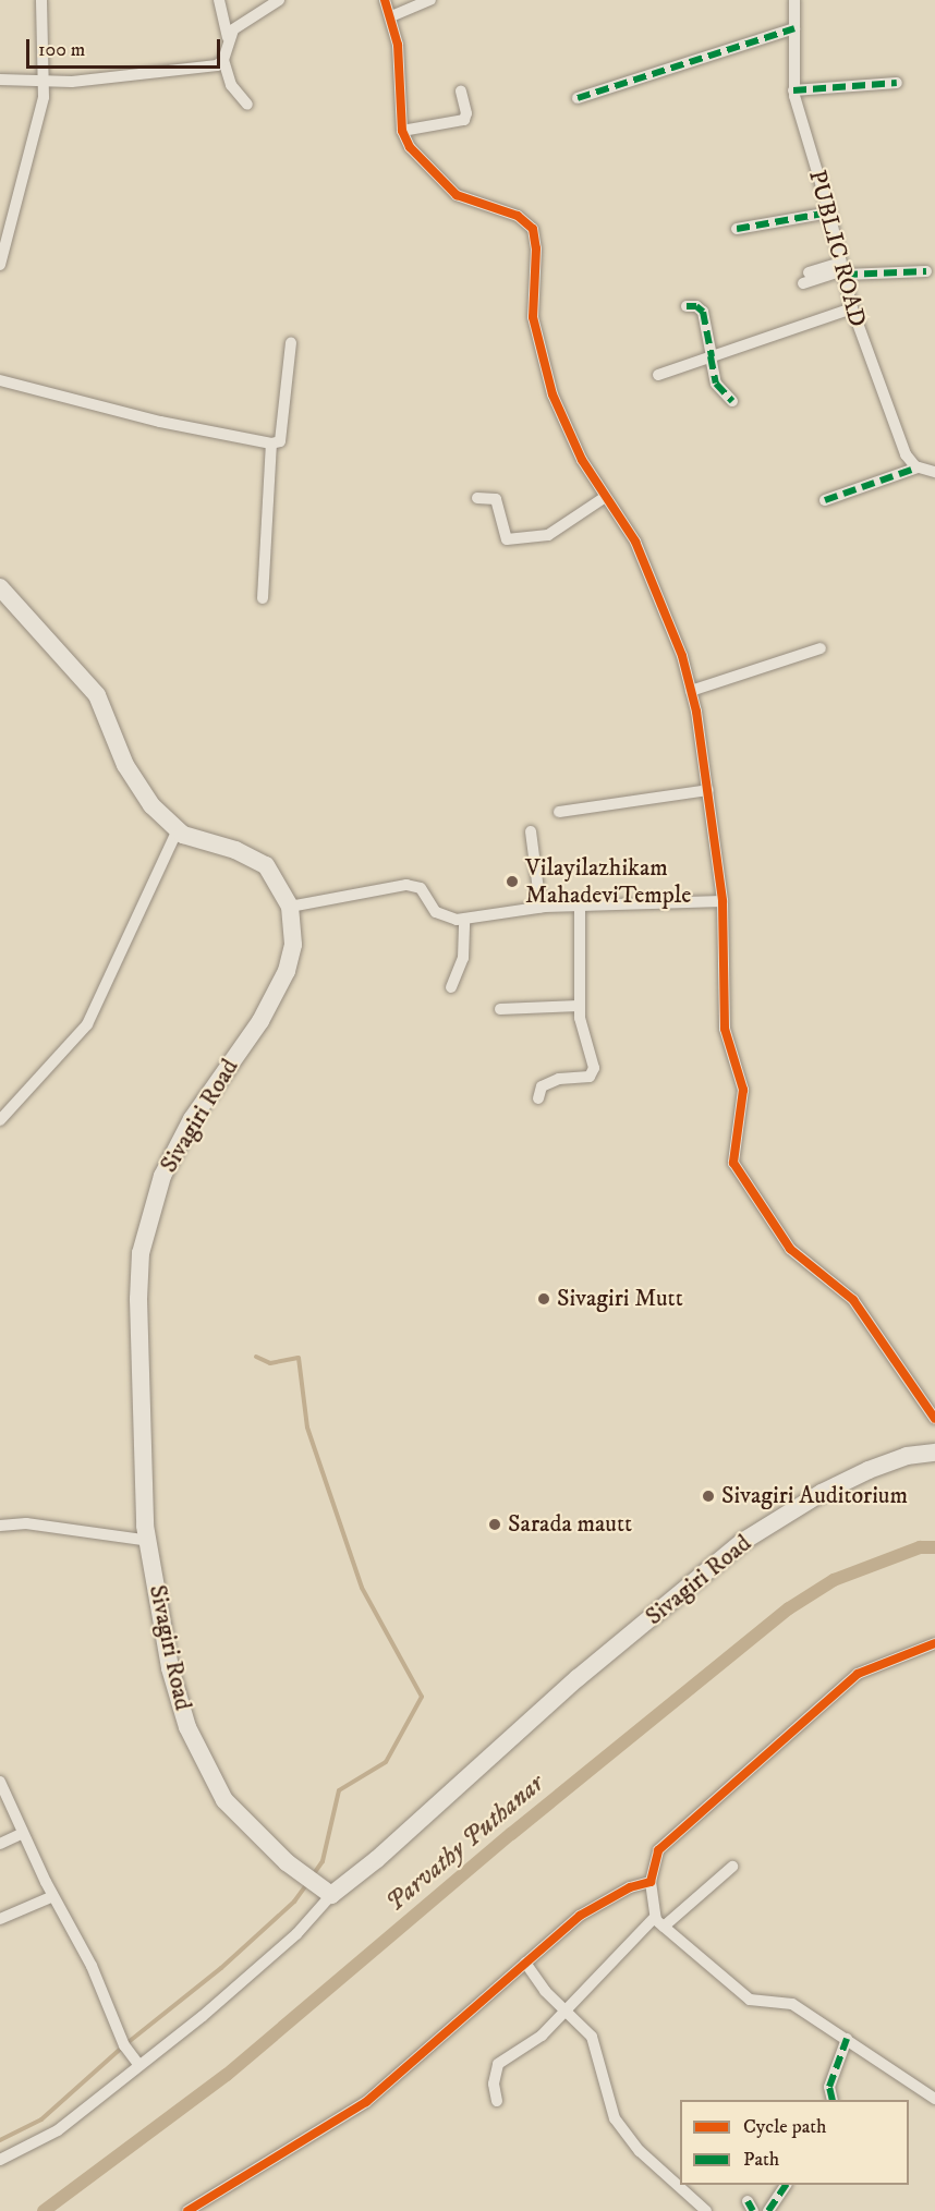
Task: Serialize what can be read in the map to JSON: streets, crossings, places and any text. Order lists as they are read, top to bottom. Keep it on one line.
{"streets":{"main road":["Sivagiri Road"],"street":["PUBLIC ROAD"]},"water":["Parvathy Puthanar"],"places":["Vilayilazhikam MahadeviTemple","Sivagiri Mutt","Sivagiri Auditorium","Sarada mautt"],"legend":["Cycle path","Path"],"scale_bar":"100 m"}
